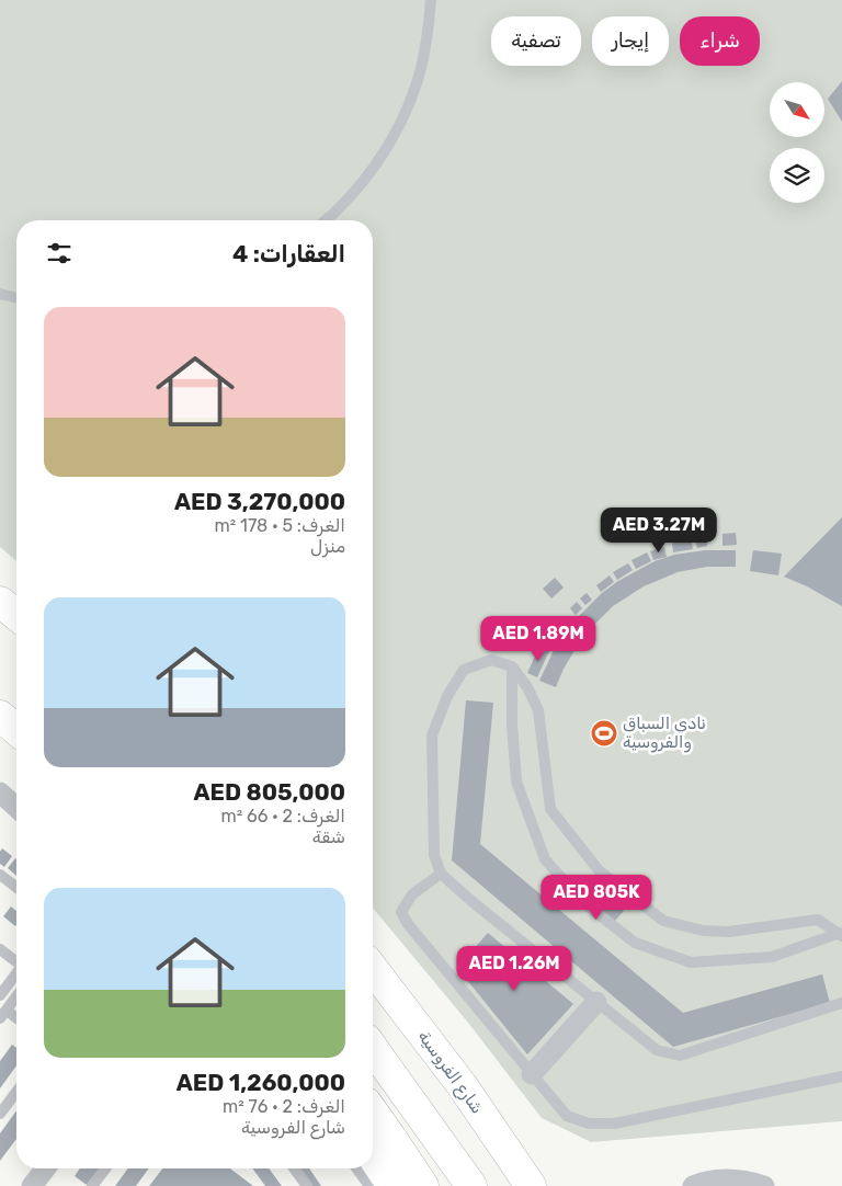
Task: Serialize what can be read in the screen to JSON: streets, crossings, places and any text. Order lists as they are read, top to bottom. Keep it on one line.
{"streets":{"highway":["شارع الفروسية"]},"places":{"sports":["نادي السباق والفروسية"]},"north":"bottom right","page":{"chip":["شراء","إيجار","تصفية"],"heading":"العقارات: 4","list":[{"name":"AED 3,270,000","note":"الغرف: 5 · 178 m² · منزل"},{"name":"AED 805,000","note":"الغرف: 2 · 66 m² · شقة"},{"name":"AED 1,260,000","note":"الغرف: 2 · 76 m² · شارع الفروسية"}],"price":["AED 3.27M","AED 1.89M","AED 805K","AED 1.26M"]}}
